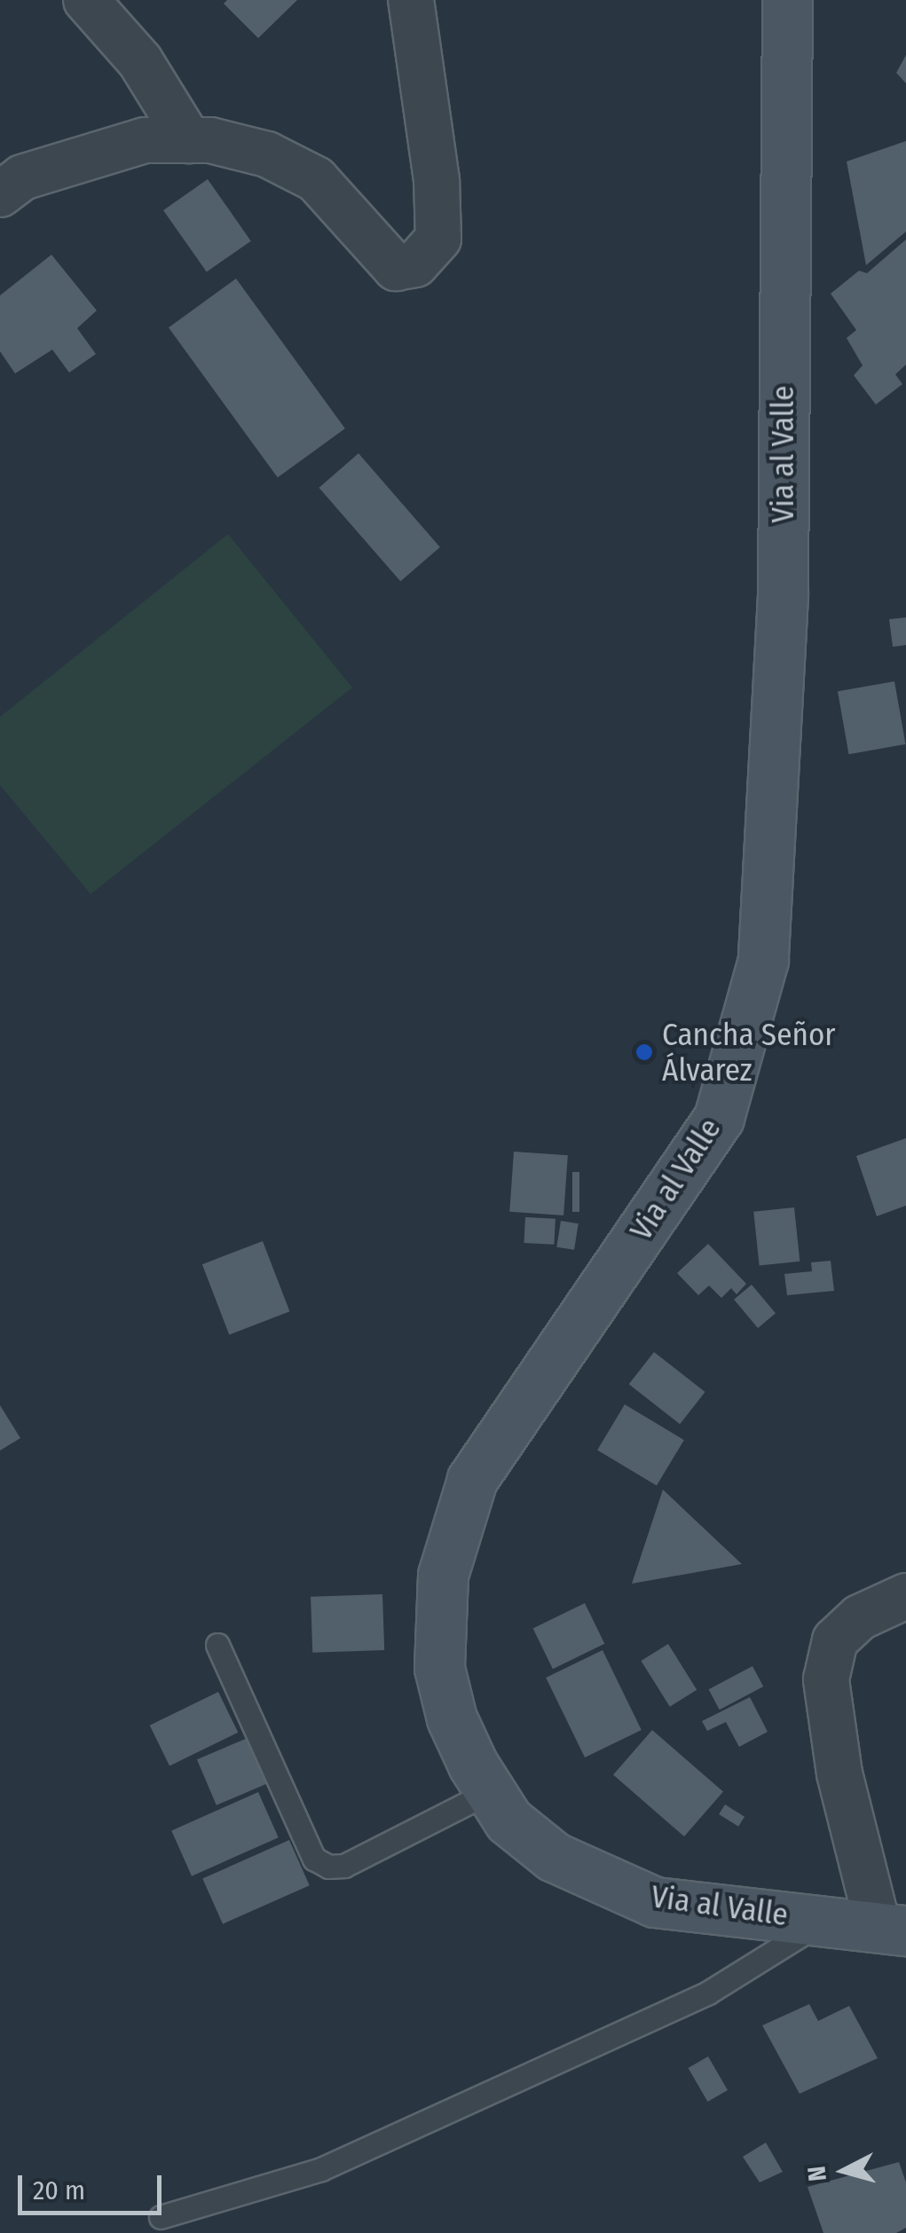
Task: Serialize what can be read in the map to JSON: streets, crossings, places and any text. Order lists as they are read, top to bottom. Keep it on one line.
{"streets":{"main road":["Via al Valle"]},"places":["Cancha Señor Álvarez"],"scale_bar":"20 m","north":"left"}
